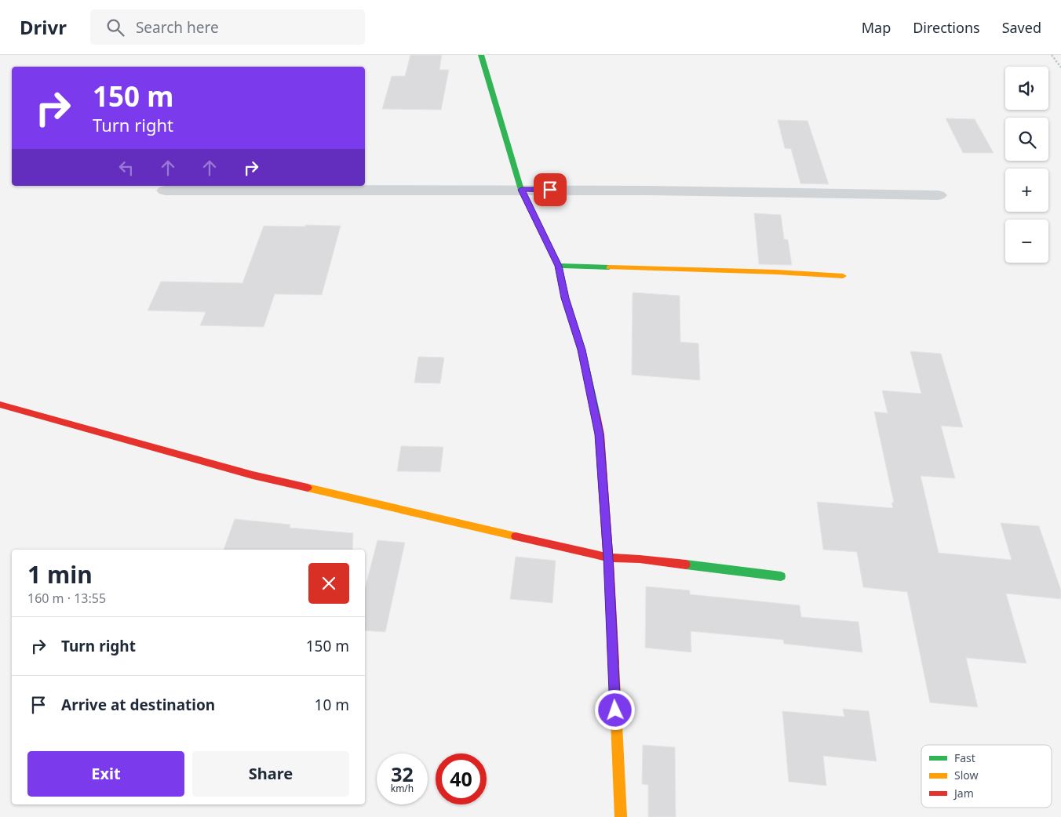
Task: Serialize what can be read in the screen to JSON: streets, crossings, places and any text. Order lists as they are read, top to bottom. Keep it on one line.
{"legend":["Fast","Slow","Jam"],"page":{"header":"Drivr","search":"Search here","nav":["Map","Directions","Saved"],"map_buttons":["+","−"],"turn":["150 m","Turn right"],"heading":["1 min","160 m · 13:55"],"list":[{"name":"Turn right","value":"150 m"},{"name":"Arrive at destination","value":"10 m"}],"buttons":["Exit","Share"],"speed":"32 km/h","limit":"40"}}
